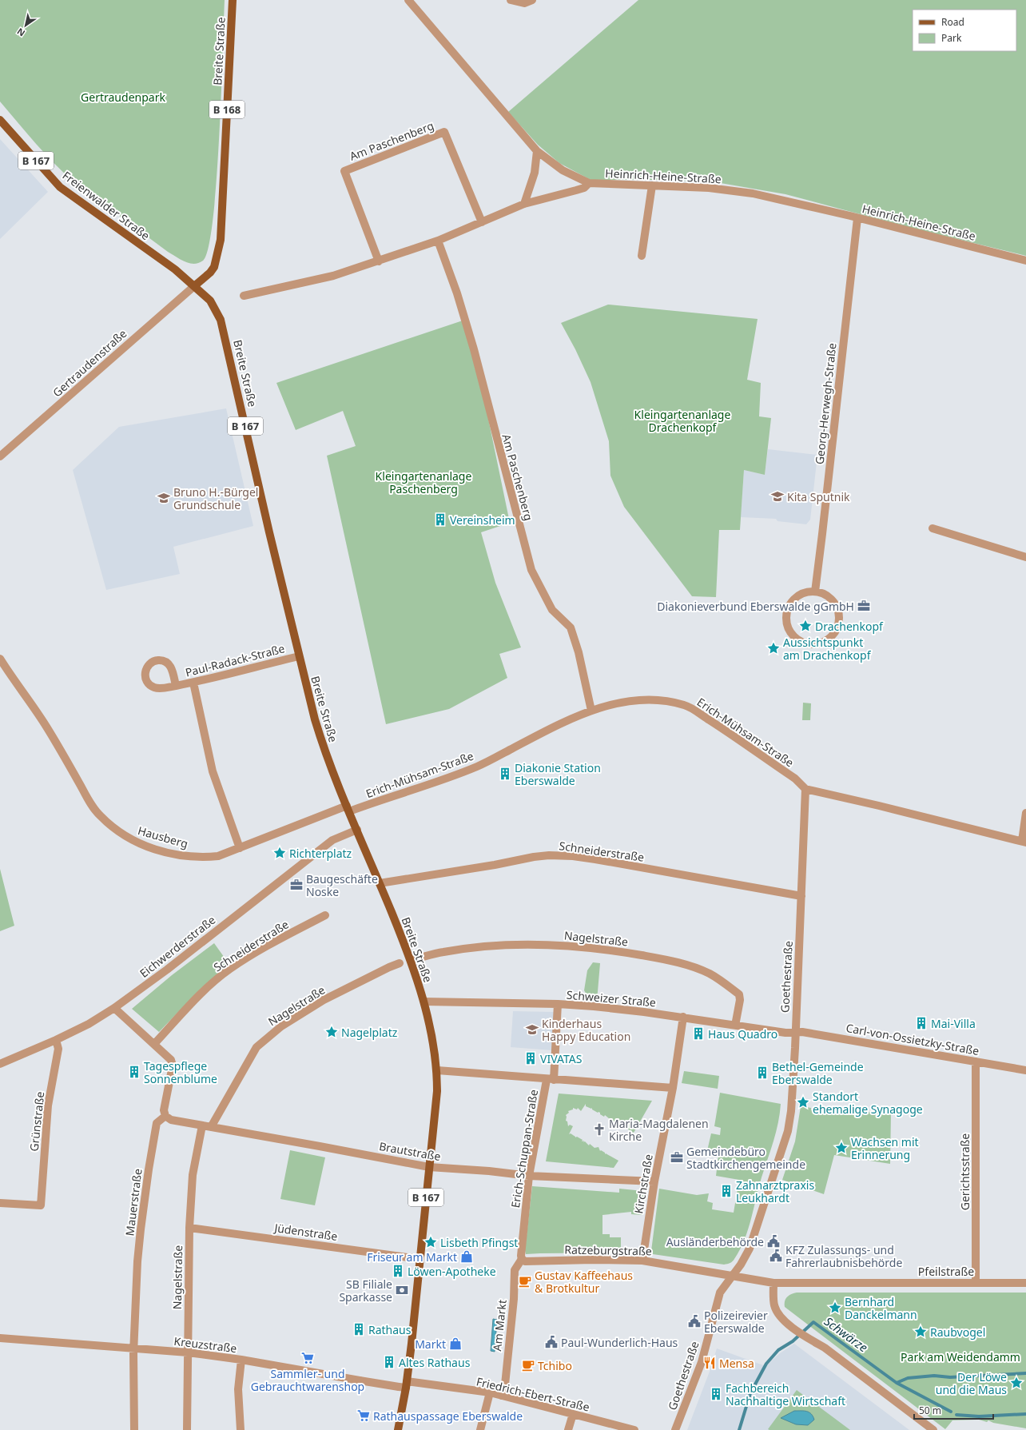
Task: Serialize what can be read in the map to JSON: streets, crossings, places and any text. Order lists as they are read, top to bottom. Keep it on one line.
{"streets":{"main road":["Breite Straße","B 168","B 167","Freienwalder Straße"],"street":["Am Paschenberg","Heinrich-Heine-Straße","Gertraudenstraße","Georg-Herwegh-Straße","Paul-Radack-Straße","Erich-Mühsam-Straße","Hausberg","Schneiderstraße","Nagelstraße","Eichwerderstraße","Goethestraße","Schweizer Straße","Carl-von-Ossietzky-Straße","Grünstraße","Erich-Schuppan-Straße","Brautstraße","Gerichtsstraße","Kirchstraße","Mauerstraße","Jüdenstraße","Ratzeburgstraße","Pfeilstraße","Am Markt","Kreuzstraße","Friedrich-Ebert-Straße"]},"crossings":[["Breite Straße","Freienwalder Straße"],["Breite Straße","Gertraudenstraße"],["Breite Straße","Paul-Radack-Straße"],["Breite Straße","Erich-Mühsam-Straße"],["Breite Straße","Hausberg"],["Breite Straße","Schneiderstraße"],["Breite Straße","Nagelstraße"],["Breite Straße","Eichwerderstraße"],["Breite Straße","Schweizer Straße"],["Breite Straße","Brautstraße"],["Breite Straße","Jüdenstraße"],["Breite Straße","Kreuzstraße"],["Breite Straße","Friedrich-Ebert-Straße"],["Am Paschenberg","Erich-Mühsam-Straße"],["Heinrich-Heine-Straße","Georg-Herwegh-Straße"],["Freienwalder Straße","Gertraudenstraße"],["Erich-Mühsam-Straße","Hausberg"],["Erich-Mühsam-Straße","Goethestraße"],["Schneiderstraße","Goethestraße"],["Nagelstraße","Schweizer Straße"],["Nagelstraße","Brautstraße"],["Nagelstraße","Jüdenstraße"],["Nagelstraße","Kreuzstraße"],["Eichwerderstraße","Grünstraße"],["Goethestraße","Schweizer Straße"],["Goethestraße","Carl-von-Ossietzky-Straße"],["Goethestraße","Ratzeburgstraße"],["Goethestraße","Pfeilstraße"],["Schweizer Straße","Carl-von-Ossietzky-Straße"],["Schweizer Straße","Erich-Schuppan-Straße"],["Schweizer Straße","Kirchstraße"],["Carl-von-Ossietzky-Straße","Gerichtsstraße"],["Erich-Schuppan-Straße","Brautstraße"],["Erich-Schuppan-Straße","Ratzeburgstraße"],["Erich-Schuppan-Straße","Am Markt"],["Brautstraße","Kirchstraße"],["Brautstraße","Mauerstraße"],["Gerichtsstraße","Pfeilstraße"],["Kirchstraße","Ratzeburgstraße"],["Mauerstraße","Kreuzstraße"],["Ratzeburgstraße","Pfeilstraße"],["Ratzeburgstraße","Am Markt"],["Am Markt","Friedrich-Ebert-Straße"],["Kreuzstraße","Friedrich-Ebert-Straße"]],"water":["Schwärze"],"parks":["Gertraudenpark","Kleingartenanlage Drachenkopf","Kleingartenanlage Paschenberg","Park am Weidendamm"],"places":{"school or university":["Kita Sputnik","Bruno H.-Bürgel Grundschule","Kinderhaus Happy Education"],"building":["Vereinsheim","Diakonie Station Eberswalde","Mai-Villa","Haus Quadro","VIVATAS","Tagespflege Sonnenblume","Bethel-Gemeinde Eberswalde","Zahnarztpraxis Leukhardt","Löwen-Apotheke","Rathaus","Altes Rathaus","Fachbereich Nachhaltige Wirtschaft"],"office":["Diakonieverbund Eberswalde gGmbH","Baugeschäfte Noske","Gemeindebüro Stadtkirchengemeinde"],"place":["Drachenkopf","Aussichtspunkt am Drachenkopf","Richterplatz","Nagelplatz","Standort ehemalige Synagoge","Wachsen mit Erinnerung","Lisbeth Pfingst","Bernhard Danckelmann","Raubvogel","Der Löwe und die Maus"],"church":["Maria-Magdalenen Kirche"],"public building":["Ausländerbehörde","KFZ Zulassungs- und Fahrerlaubnisbehörde","Polizeirevier Eberswalde","Paul-Wunderlich-Haus"],"shop":["Friseur am Markt","Markt"],"cafe":["Gustav Kaffeehaus & Brotkultur","Tchibo"],"bank":["SB Filiale Sparkasse"],"supermarket":["Sammler- und Gebrauchtwarenshop","Rathauspassage Eberswalde"],"restaurant":["Mensa"]},"legend":["Road","Park"],"scale_bar":"50 m","north":"bottom left"}
